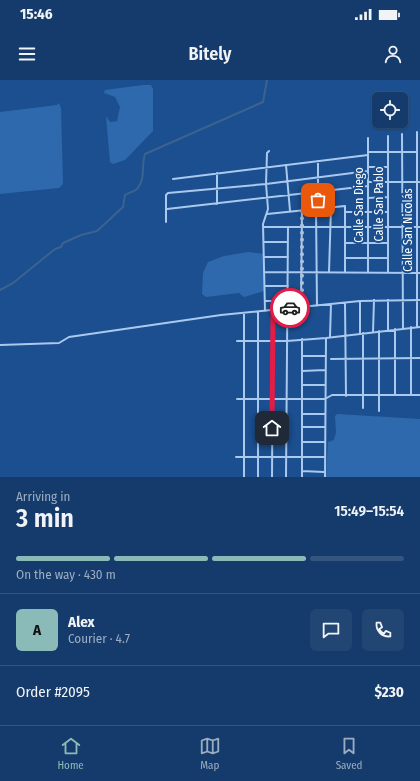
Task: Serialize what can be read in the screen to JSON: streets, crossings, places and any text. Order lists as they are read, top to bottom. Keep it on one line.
{"streets":{"street":["Calle San Pablo","Calle San Diego","Calle San Nicolás"]},"page":{"status":"15:46","header":"Bitely","heading":["3 min","Arriving in","15:49–15:54"],"panel":["Alex","Courier · 4.7","Order #2095","$230"],"bar":"On the way · 430 m","round":"A","tabs":["Home","Map","Saved"]}}
